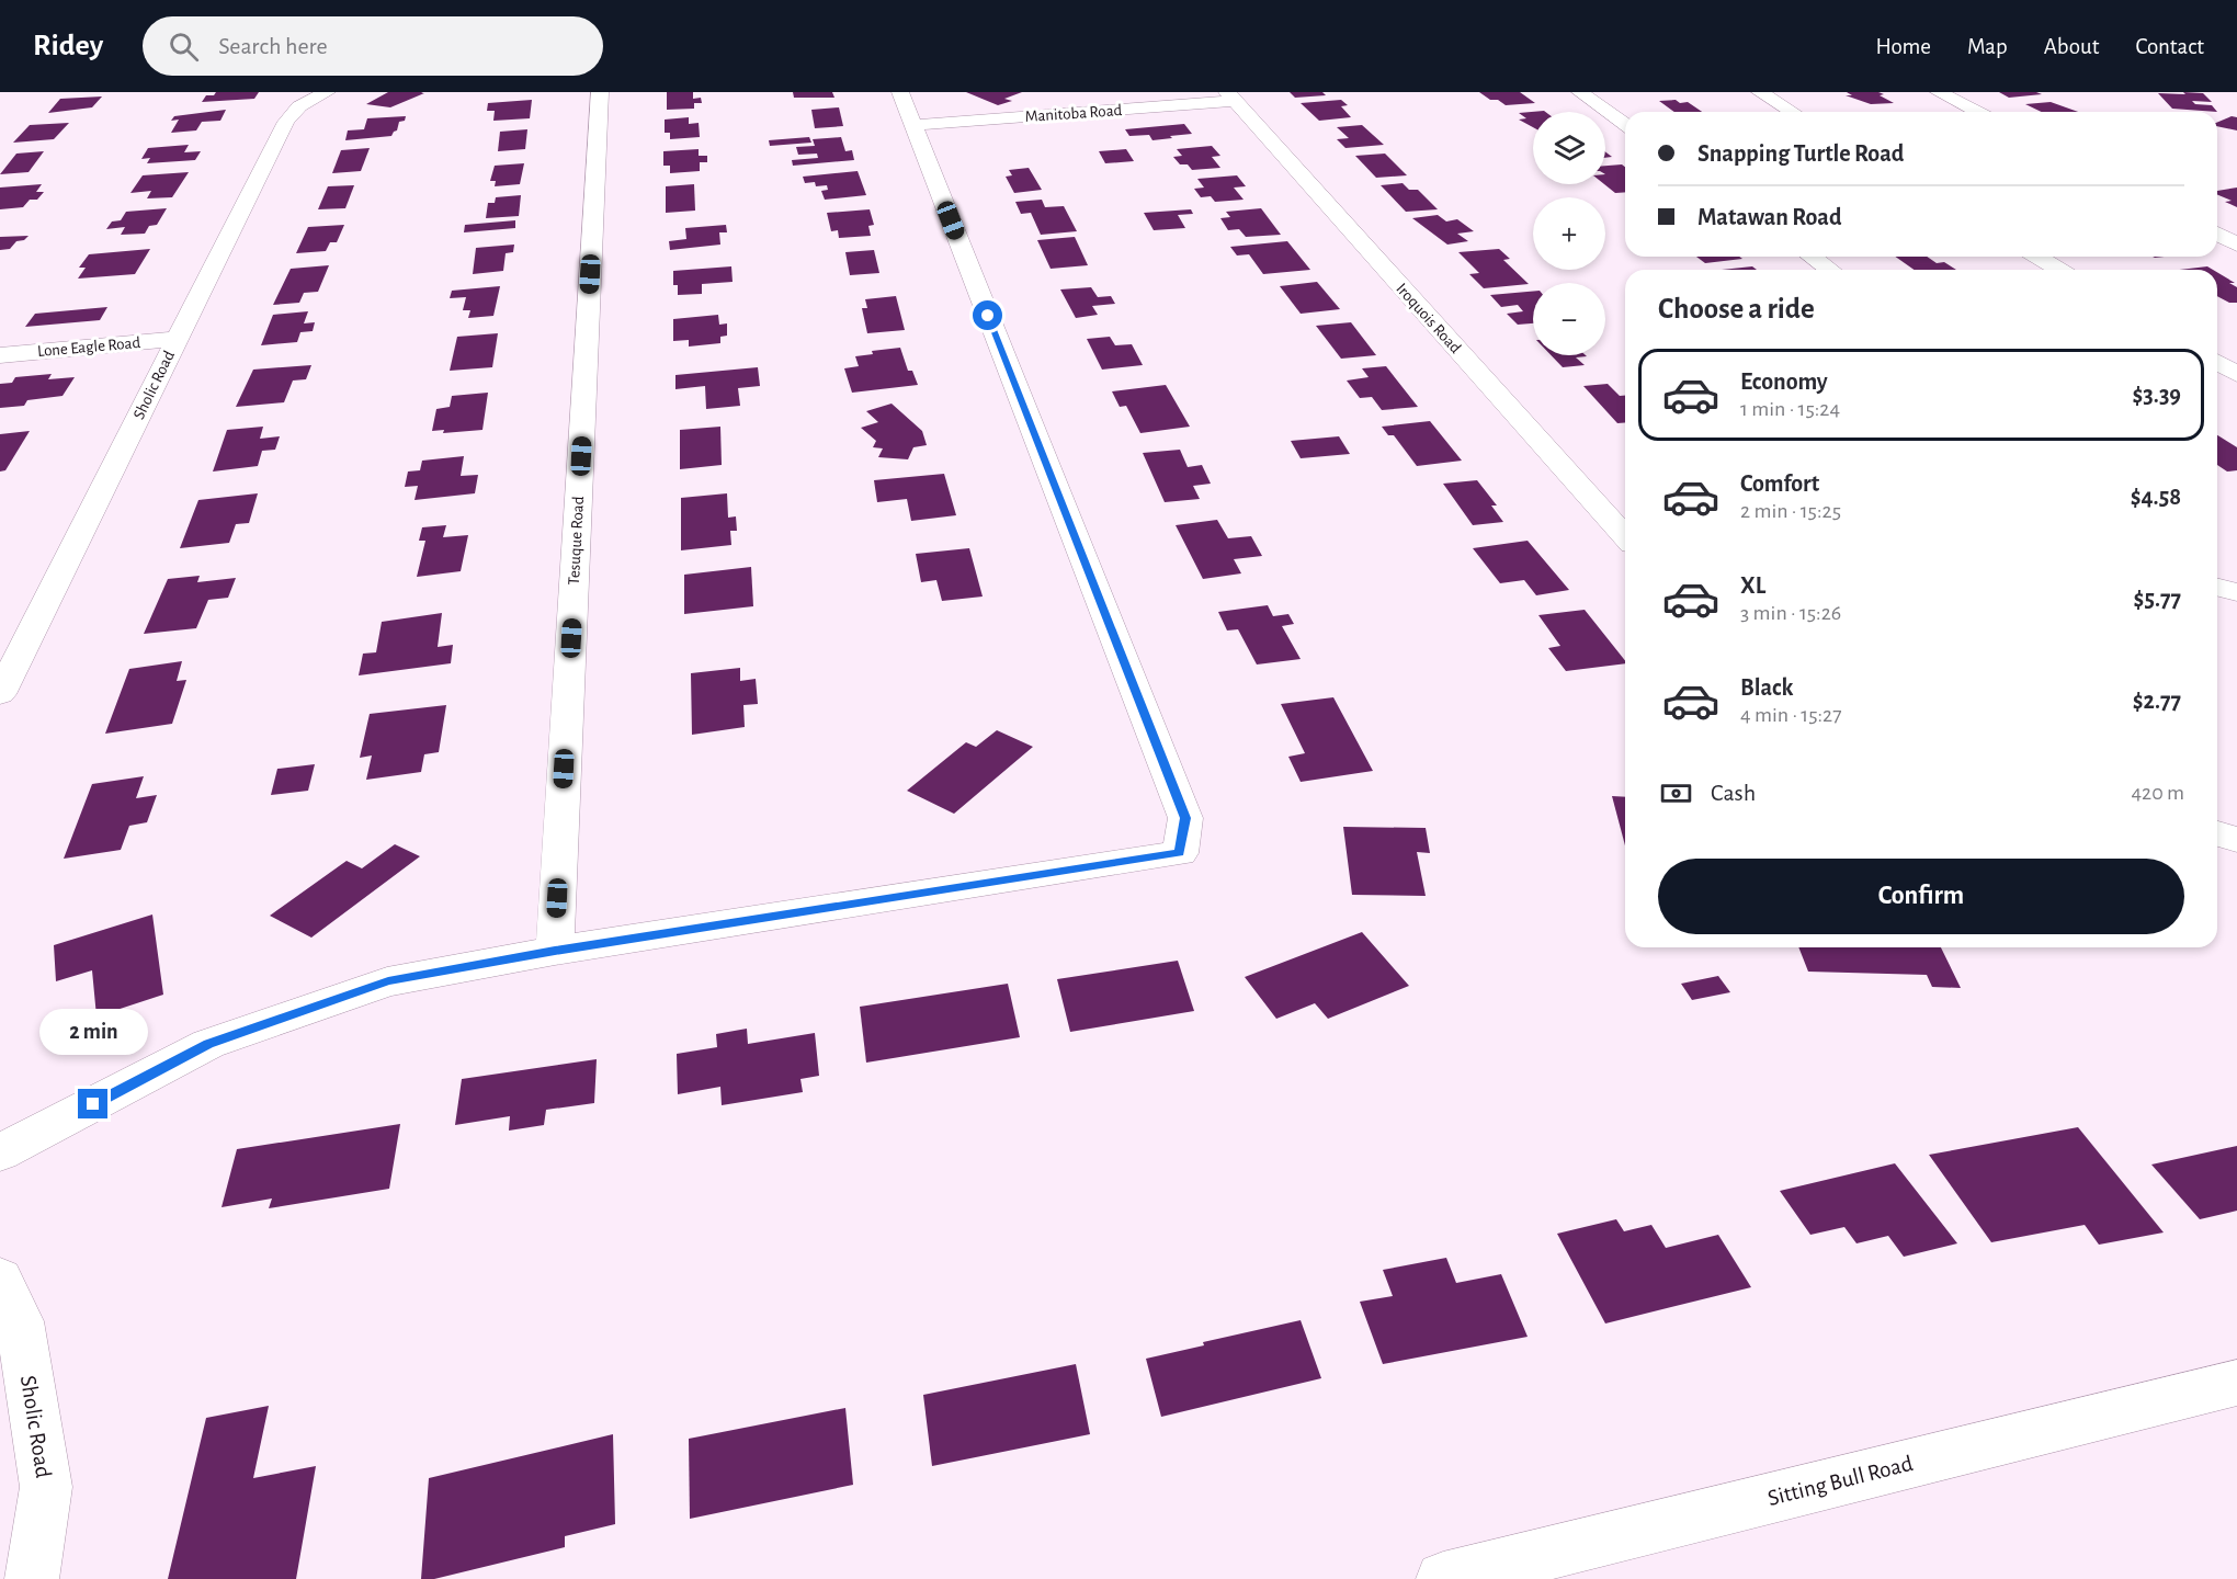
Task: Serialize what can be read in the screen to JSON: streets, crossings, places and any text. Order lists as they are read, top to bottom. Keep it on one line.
{"streets":{"street":["Manitoba Road","Iroquois Road","Lone Eagle Road","Sholic Road","Tesuque Road","Sitting Bull Road"]},"crossings":[["Manitoba Road","Iroquois Road"],["Lone Eagle Road","Sholic Road"]],"page":{"header":"Ridey","search":"Search here","nav":["Home","Map","About","Contact"],"map_buttons":["+","−"],"banner":["Snapping Turtle Road","Matawan Road"],"heading":"Choose a ride","list":[{"name":"Economy","note":"1 min · 15:24","value":"$3.39"},{"name":"Comfort","note":"2 min · 15:25","value":"$4.58"},{"name":"XL","note":"3 min · 15:26","value":"$5.77"},{"name":"Black","note":"4 min · 15:27","value":"$2.77"}],"pay":["Cash","420 m"],"buttons":"Confirm","bubble":"2 min"}}
